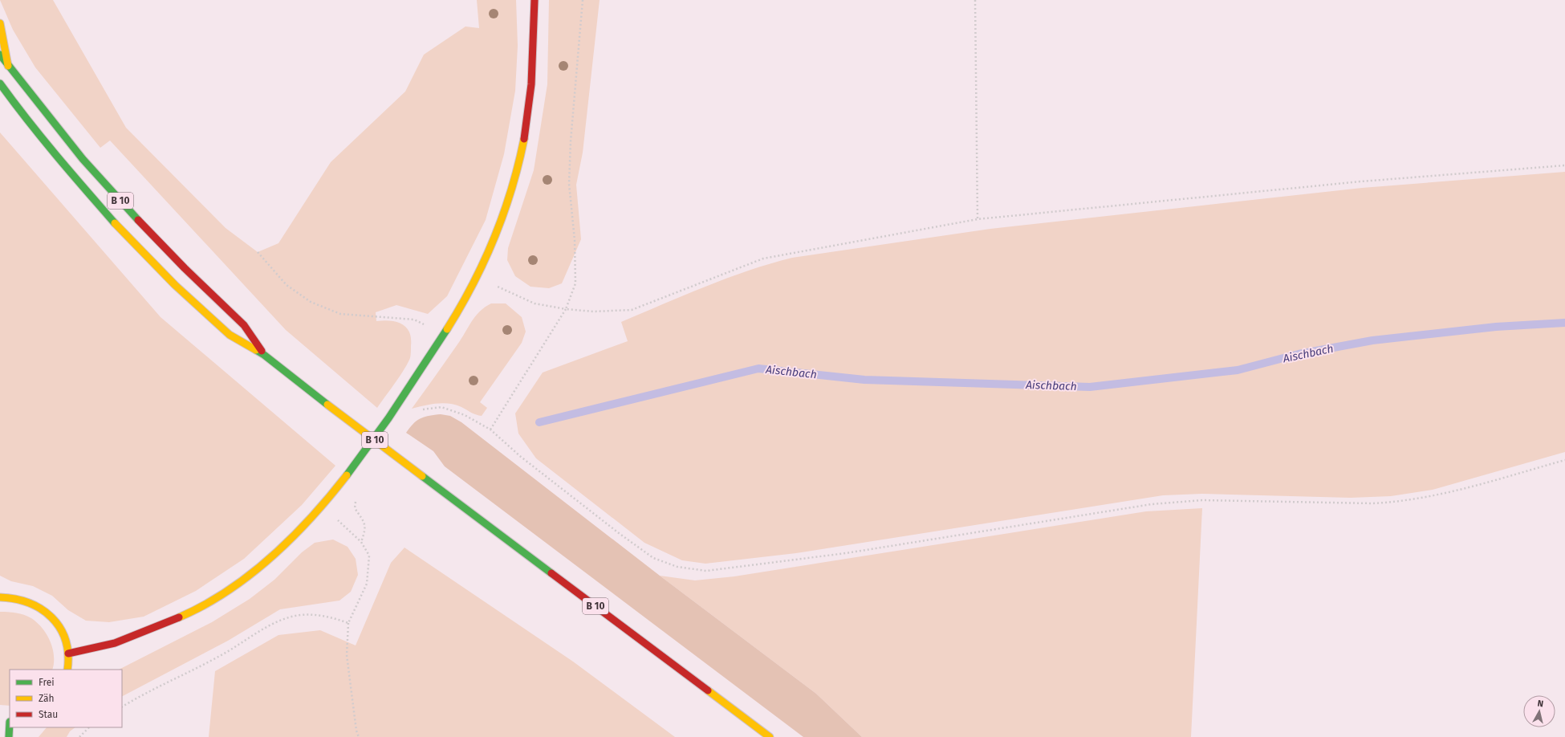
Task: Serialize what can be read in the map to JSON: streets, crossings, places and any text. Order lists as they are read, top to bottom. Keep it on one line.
{"streets":{"main road":["B 10"]},"water":["Aischbach"],"legend":["Frei","Zäh","Stau"],"north":"top"}
